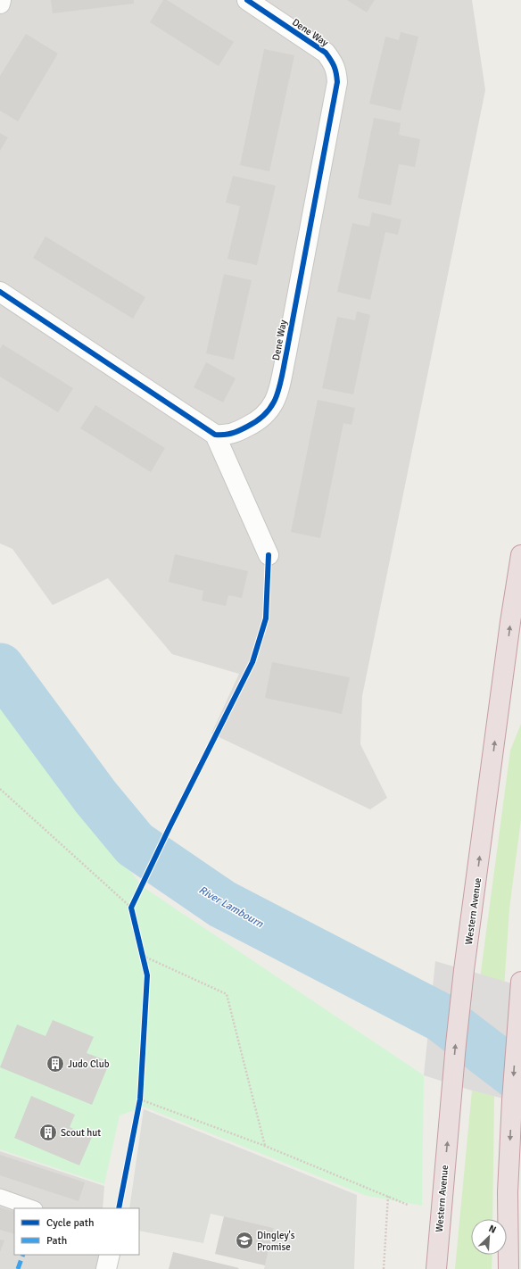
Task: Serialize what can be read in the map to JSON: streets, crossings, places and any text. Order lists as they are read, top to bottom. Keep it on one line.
{"streets":{"highway":["Western Avenue"],"street":["Dene Way"]},"water":["River Lambourn"],"places":{"building":["Judo Club","Scout hut"],"school or university":["Dingley's Promise"]},"legend":["Cycle path","Path"],"north":"top right"}
